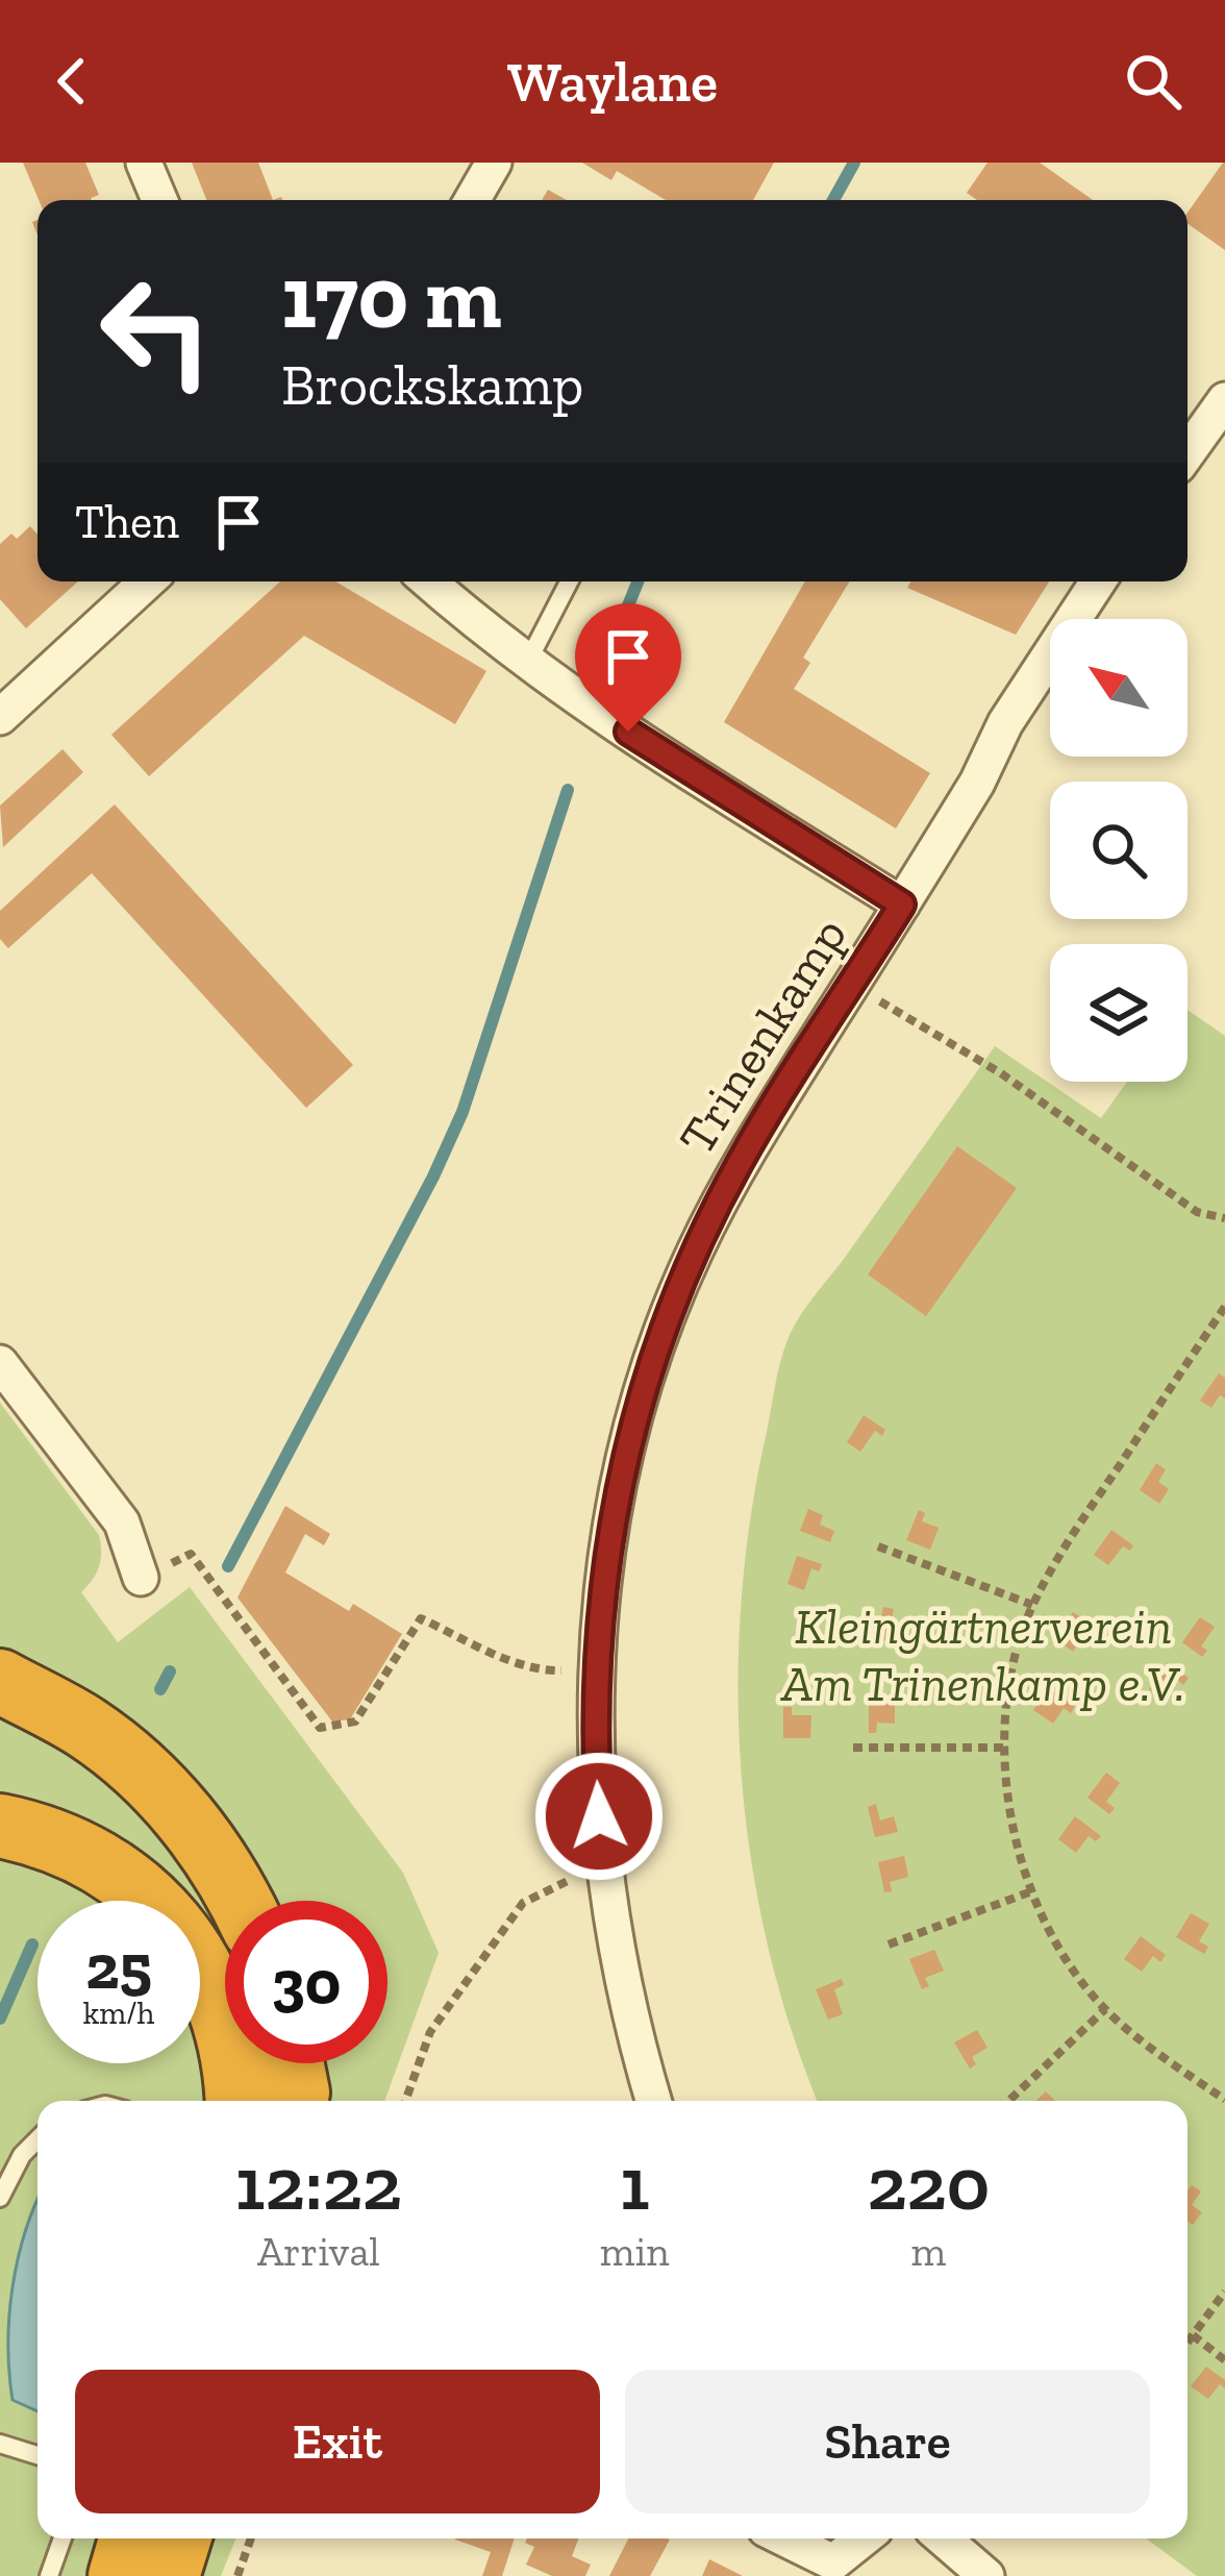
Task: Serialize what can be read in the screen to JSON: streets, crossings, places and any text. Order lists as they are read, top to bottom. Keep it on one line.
{"streets":{"street":["Trinenkamp"]},"parks":["Kleingärtnerverein Am Trinenkamp e.V."],"north":"top left","page":{"header":"Waylane","turn":["170 m","Brockskamp"],"then":"Then","speed":"25 km/h","limit":"30","eta":["12:22","Arrival","1","min","220","m"],"buttons":["Exit","Share"]}}
